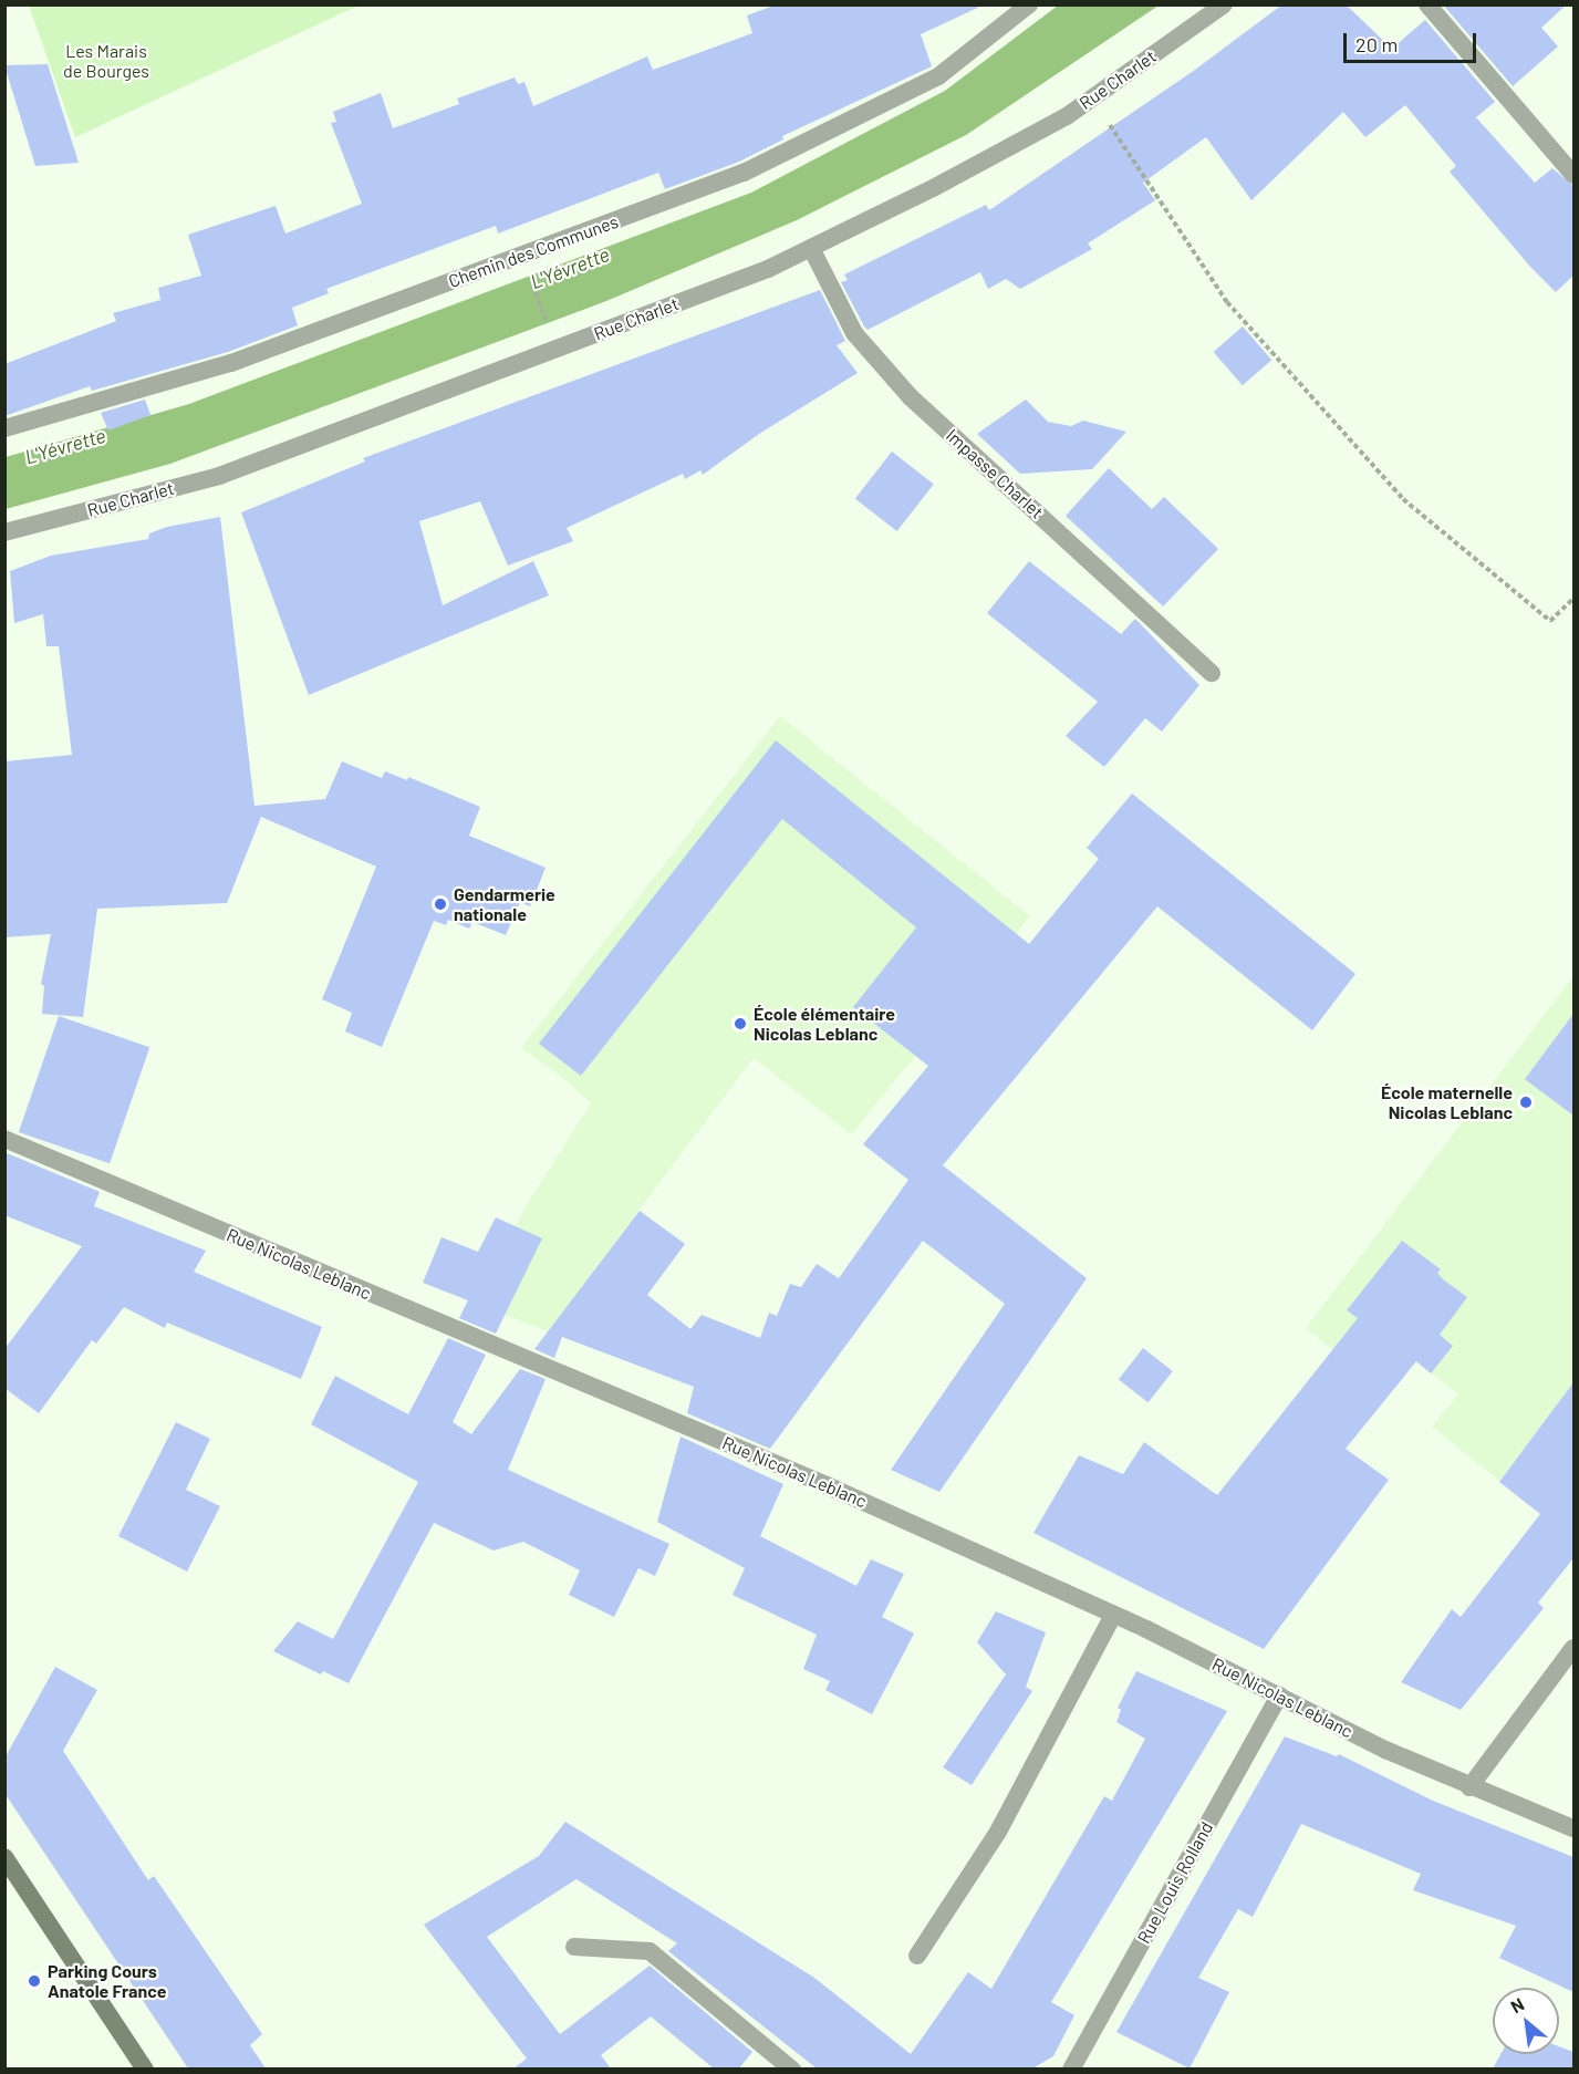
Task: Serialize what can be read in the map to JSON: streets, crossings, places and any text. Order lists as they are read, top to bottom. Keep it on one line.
{"streets":{"street":["Rue Charlet","Chemin des Communes","Impasse Charlet","Rue Nicolas Leblanc","Rue Louis Rolland"]},"crossings":[["Rue Charlet","Impasse Charlet"],["Rue Nicolas Leblanc","Rue Louis Rolland"]],"water":["L'Yévrette"],"parks":["Les Marais de Bourges"],"places":["Gendarmerie nationale","École élémentaire Nicolas Leblanc","École maternelle Nicolas Leblanc","Parking Cours Anatole France"],"scale_bar":"20 m","north":"top left"}
